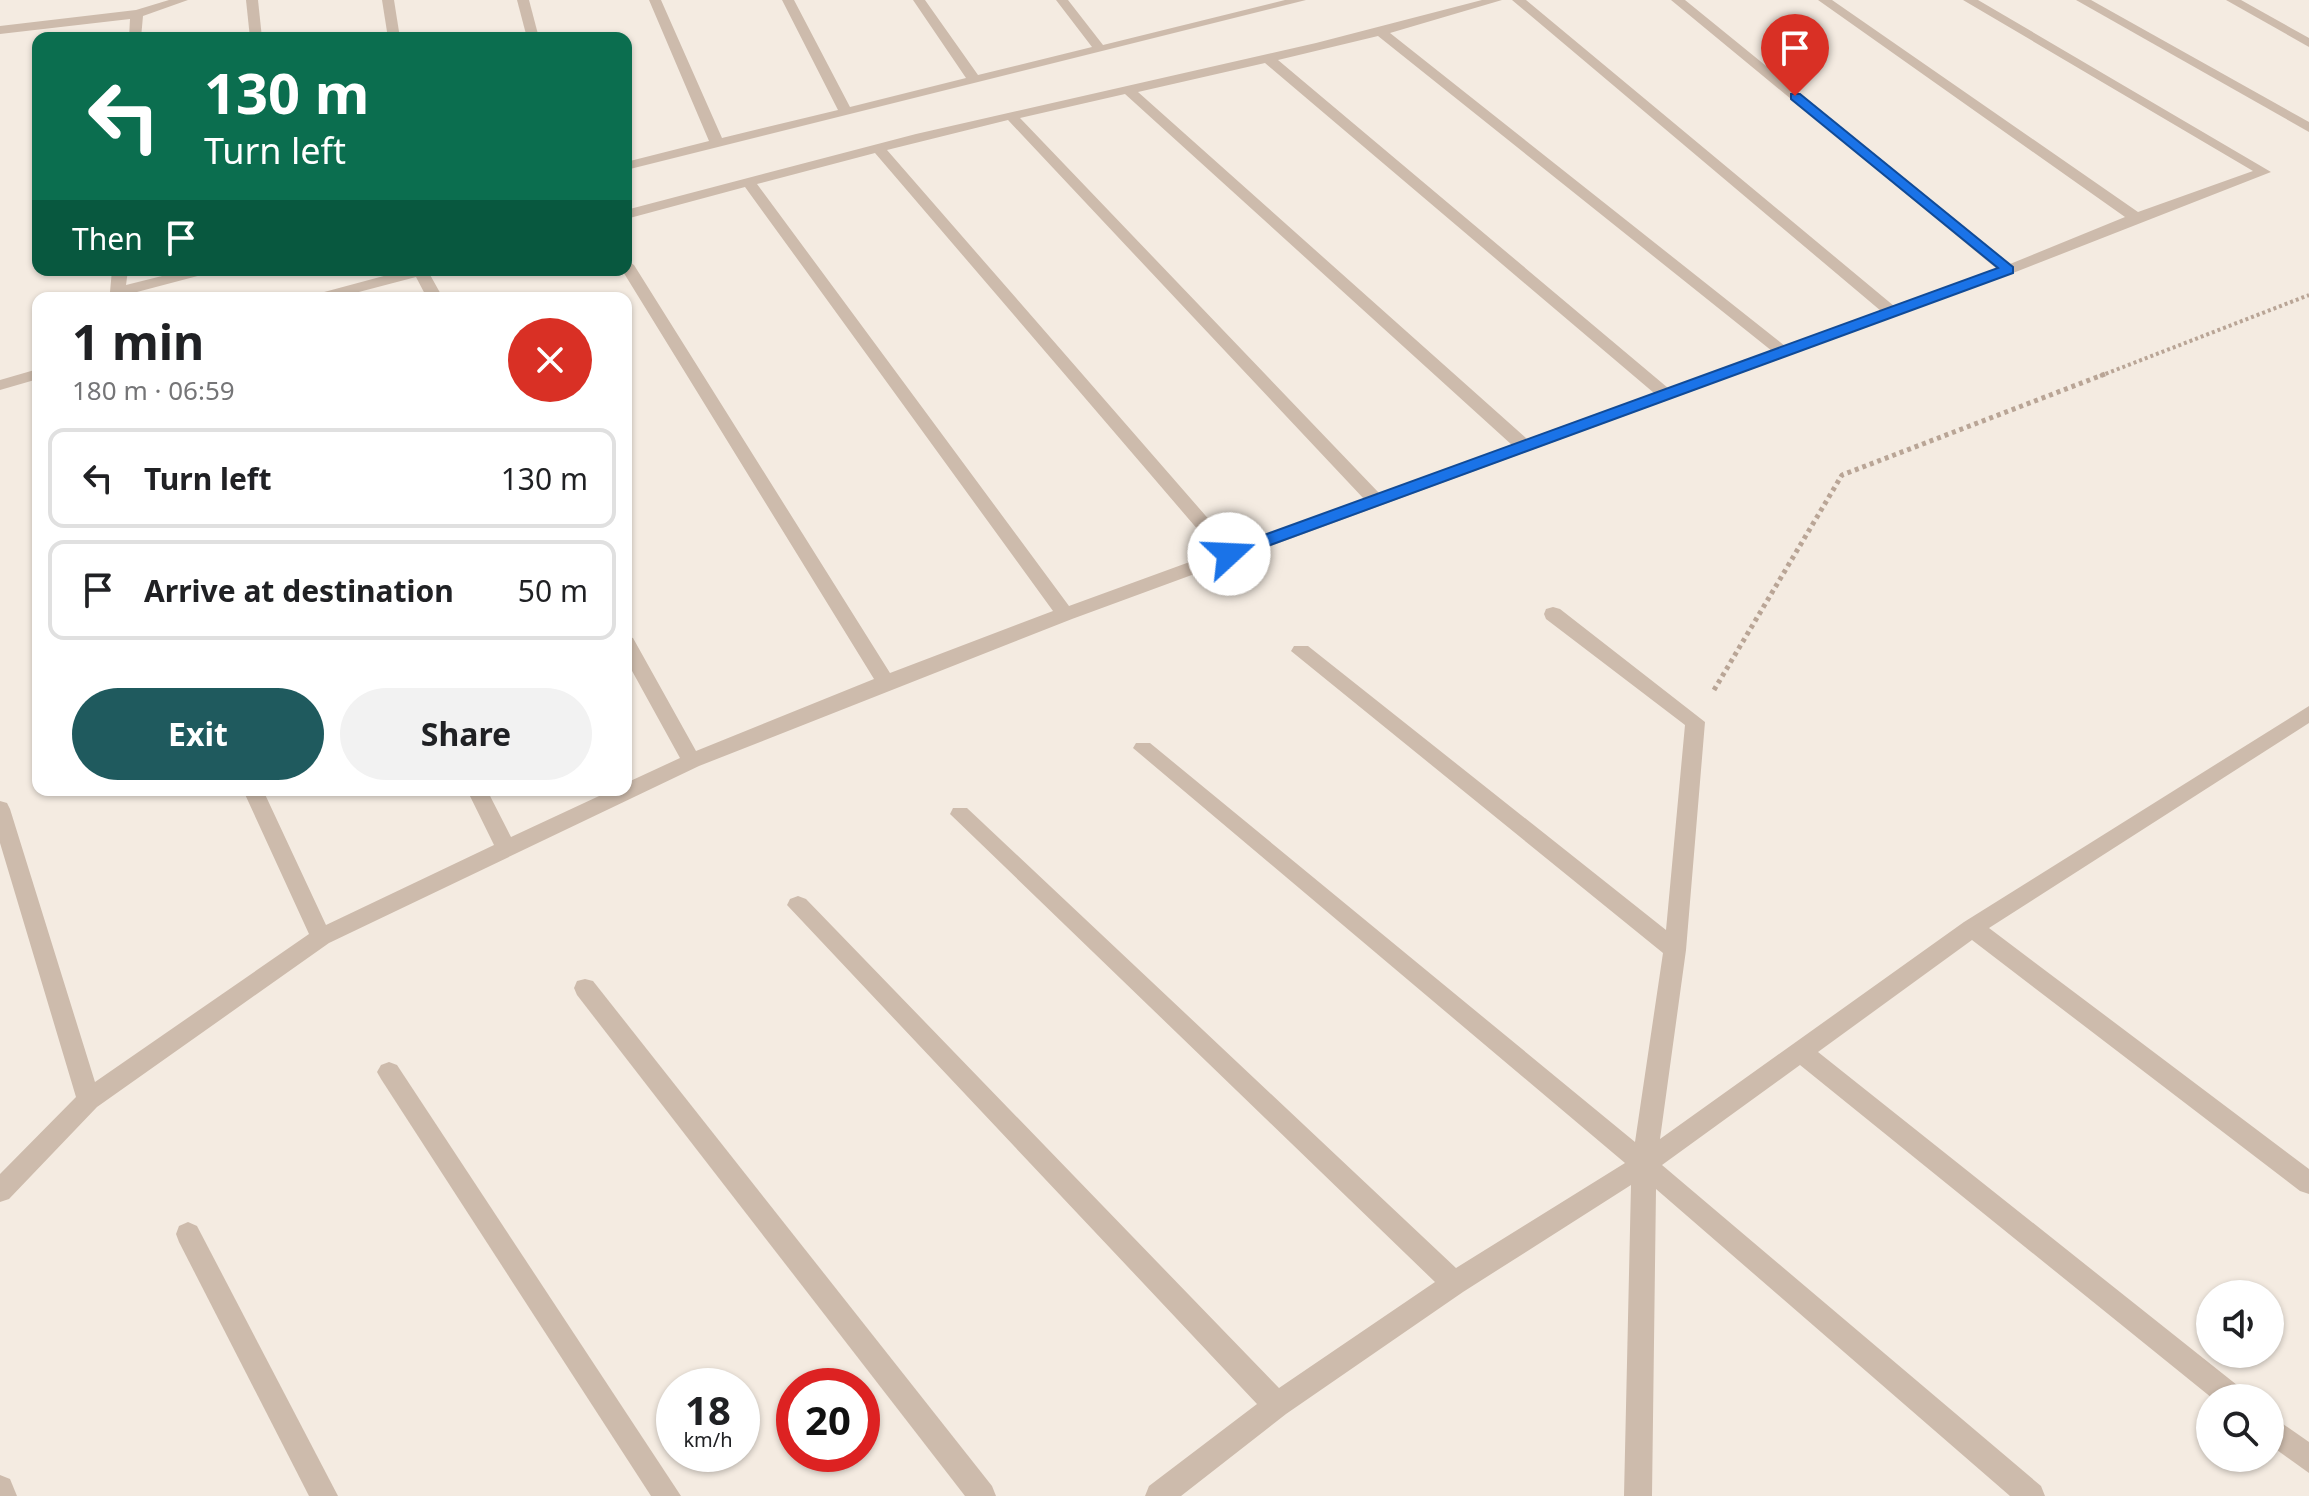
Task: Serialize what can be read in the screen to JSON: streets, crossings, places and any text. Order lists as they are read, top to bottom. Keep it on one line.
{"page":{"turn":["130 m","Turn left"],"then":"Then","heading":["1 min","180 m · 06:59"],"list":[{"name":"Turn left","value":"130 m"},{"name":"Arrive at destination","value":"50 m"}],"buttons":["Exit","Share"],"speed":"18 km/h","limit":"20"}}
